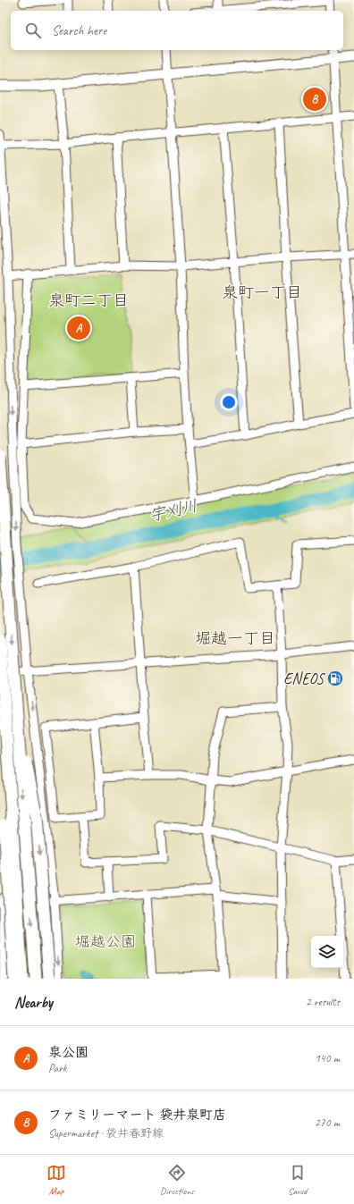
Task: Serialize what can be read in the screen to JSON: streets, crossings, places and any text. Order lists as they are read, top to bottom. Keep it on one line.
{"districts":["泉町一丁目","泉町二丁目","堀越一丁目"],"water":["宇刈川"],"parks":["堀越公園"],"places":{"fuel station":["ENEOS"]},"page":{"search":"Search here","pins":["B","A"],"heading":["Nearby","2 results"],"list":[{"mark":"A","name":"泉公園","note":"Park","value":"140 m"},{"mark":"B","name":"ファミリーマート 袋井泉町店","note":"Supermarket · 袋井春野線","value":"270 m"}],"nav":["Map","Directions","Saved"]}}
